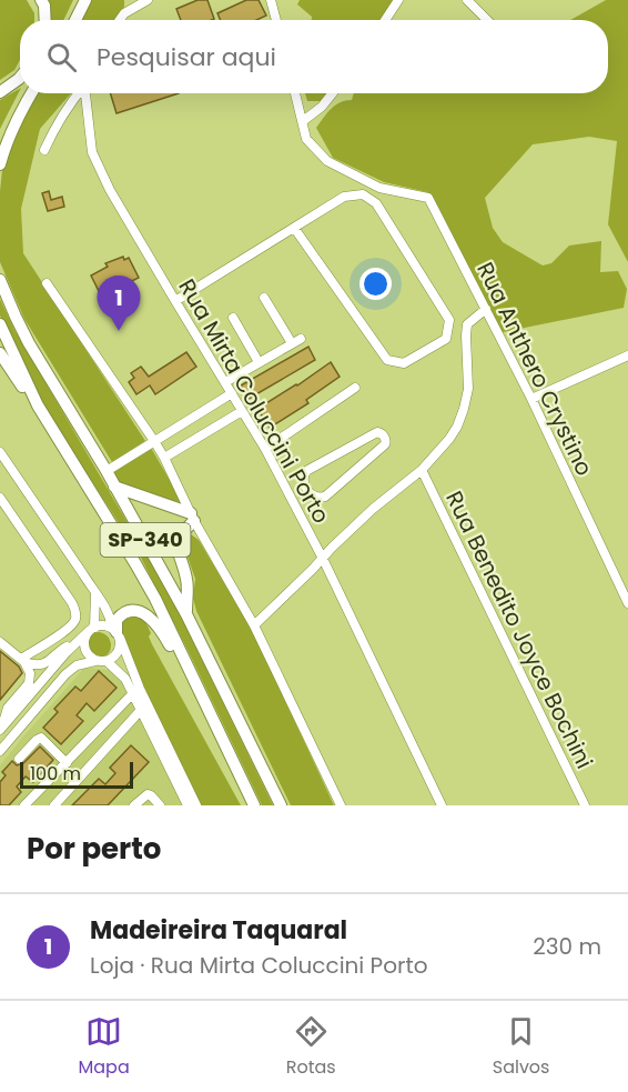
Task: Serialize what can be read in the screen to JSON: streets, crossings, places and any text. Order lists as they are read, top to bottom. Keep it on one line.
{"streets":{"highway":["SP-340"],"street":["Rua Anthero Crystino","Rua Mirta Coluccini Porto","Rua Benedito Joyce Bochini"]},"scale_bar":"100 m","page":{"search":"Pesquisar aqui","pins":"1","scale":"100 m","heading":"Por perto","list":[{"mark":"1","name":"Madeireira Taquaral","note":"Loja · Rua Mirta Coluccini Porto","value":"230 m"}],"nav":["Mapa","Rotas","Salvos"]}}
